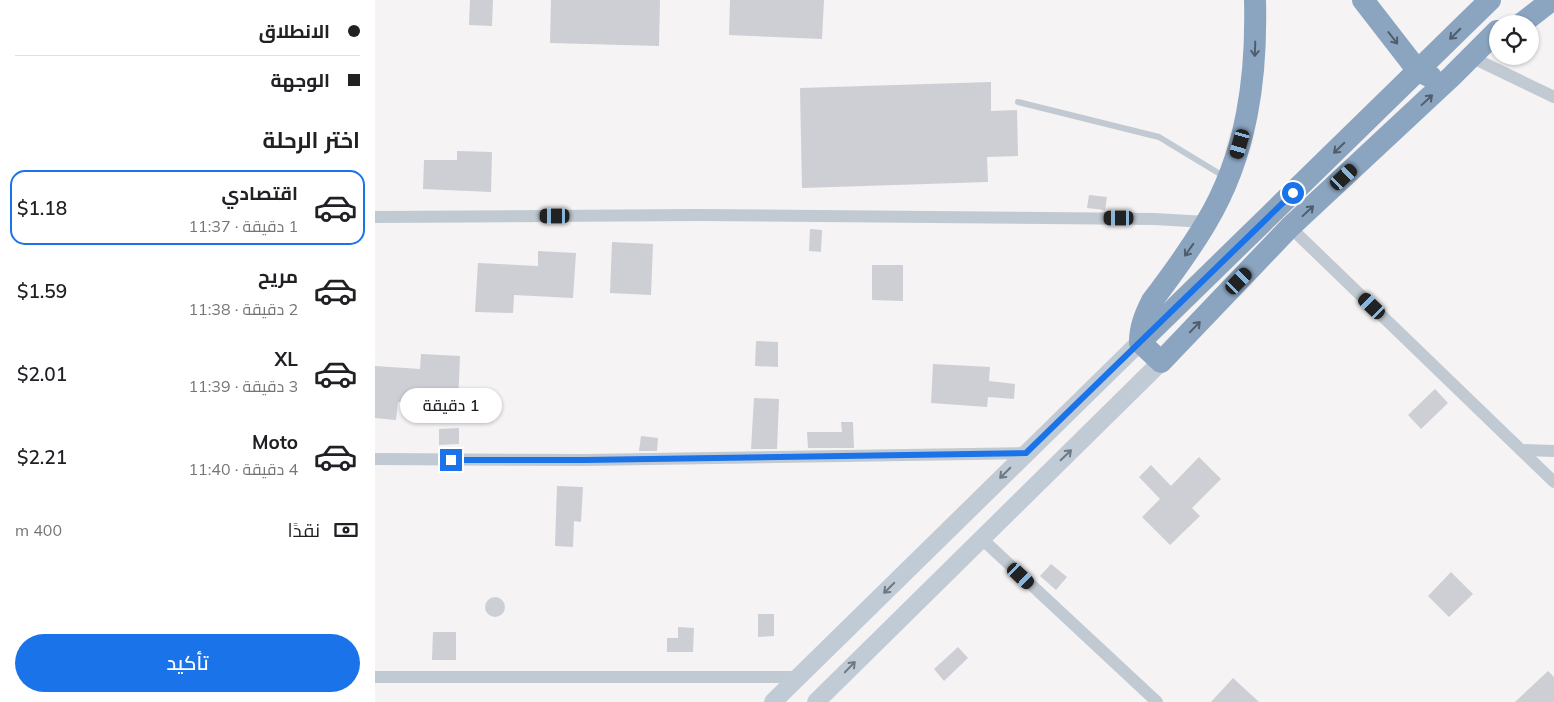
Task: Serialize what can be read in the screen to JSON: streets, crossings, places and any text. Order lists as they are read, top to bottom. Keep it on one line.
{"page":{"banner":["الانطلاق","الوجهة"],"heading":"اختر الرحلة","list":[{"name":"اقتصادي","note":"1 دقيقة · 11:37","value":"$1.18"},{"name":"مريح","note":"2 دقيقة · 11:38","value":"$1.59"},{"name":"XL","note":"3 دقيقة · 11:39","value":"$2.01"},{"name":"Moto","note":"4 دقيقة · 11:40","value":"$2.21"}],"bubble":"1 دقيقة","pay":["نقدًا","400 m"],"buttons":"تأكيد"}}
